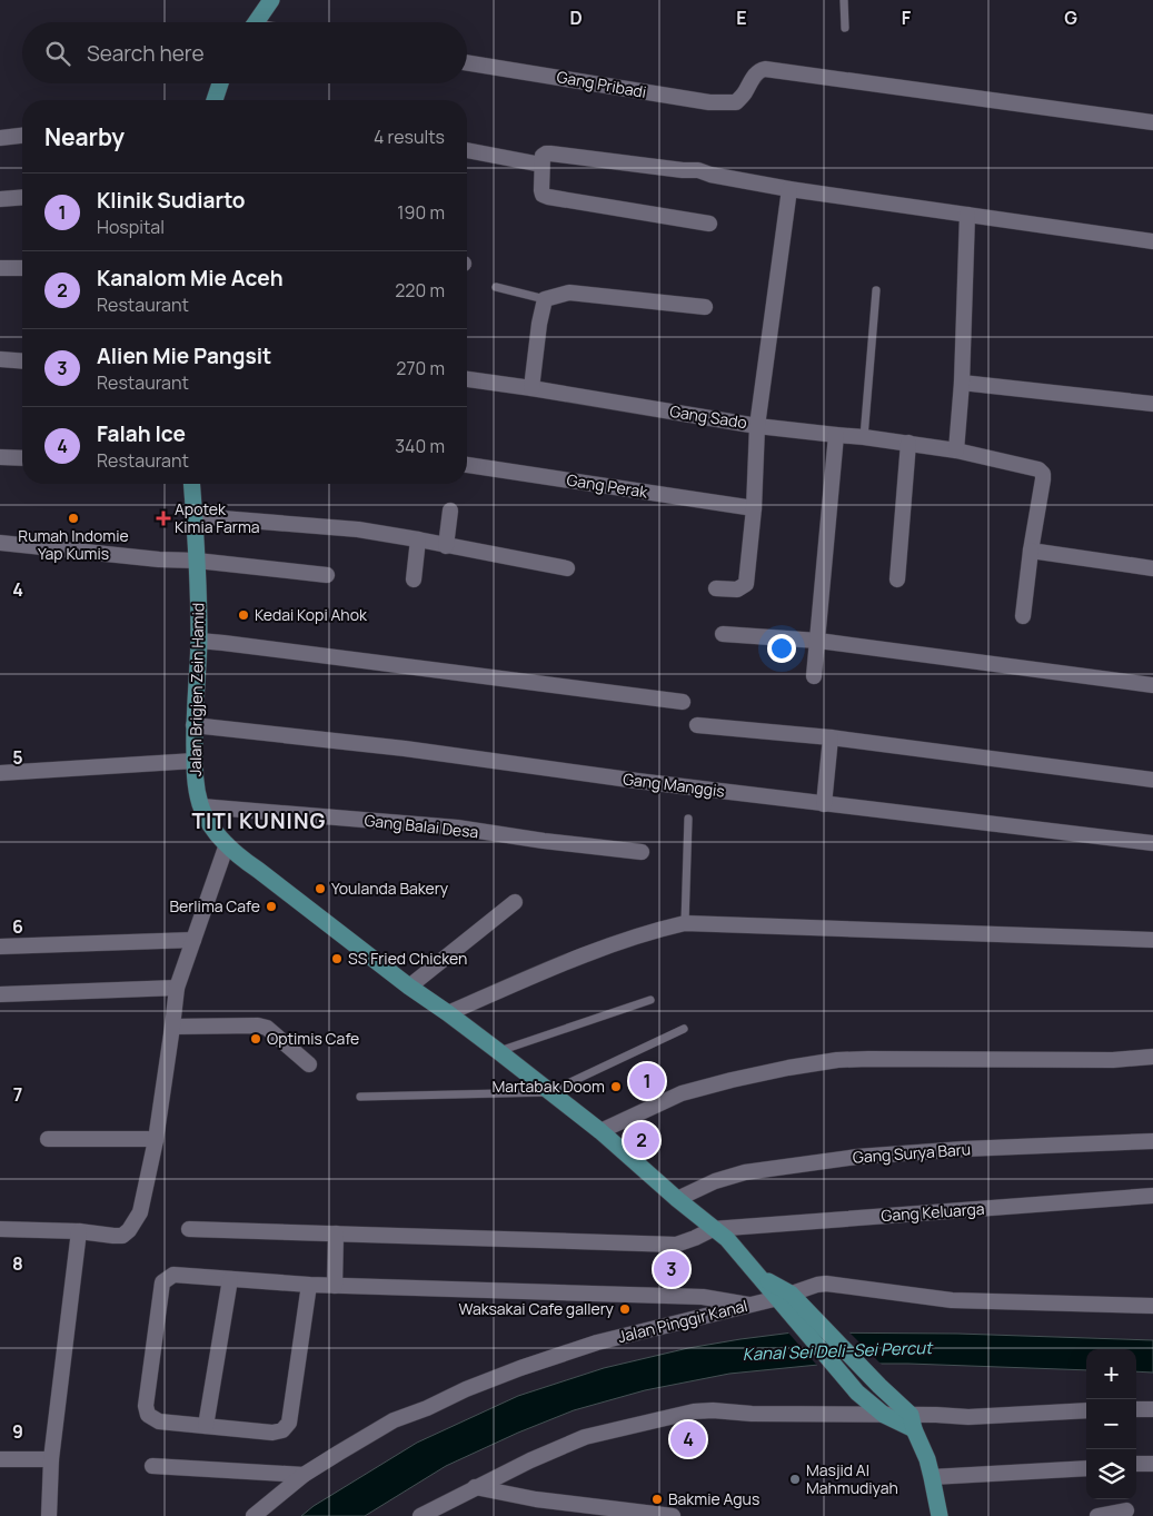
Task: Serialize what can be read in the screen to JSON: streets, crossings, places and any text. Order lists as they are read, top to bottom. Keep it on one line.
{"streets":{"main road":["Jalan Brigjen Zein Hamid"],"street":["Gang Pribadi","Gang Sado","Gang Perak","Gang Manggis","Gang Balai Desa","Gang Surya Baru","Gang Keluarga","Jalan Pinggir Kanal"]},"crossings":[["Jalan Brigjen Zein Hamid","Gang Manggis"],["Jalan Brigjen Zein Hamid","Gang Balai Desa"],["Jalan Brigjen Zein Hamid","Gang Surya Baru"],["Jalan Brigjen Zein Hamid","Gang Keluarga"],["Jalan Brigjen Zein Hamid","Jalan Pinggir Kanal"]],"districts":["TITI KUNING"],"water":["Kanal Sei Deli–Sei Percut"],"places":{"other":["Rumah Indomie Yap Kumis","Kedai Kopi Ahok","Youlanda Bakery","Berlima Cafe","SS Fried Chicken","Optimis Cafe","Martabak Doom","Waksakai Cafe gallery","Masjid Al Mahmudiyah","Bakmie Agus"],"health":["Apotek Kimia Farma"]},"page":{"search":"Search here","heading":["Nearby","4 results"],"list":[{"mark":"1","name":"Klinik Sudiarto","note":"Hospital","value":"190 m"},{"mark":"2","name":"Kanalom Mie Aceh","note":"Restaurant","value":"220 m"},{"mark":"3","name":"Alien Mie Pangsit","note":"Restaurant","value":"270 m"},{"mark":"4","name":"Falah Ice","note":"Restaurant","value":"340 m"}],"pins":["1","2","3","4"],"map_buttons":["+","−"]},"grid":{"columns":["D","E","F","G"],"rows":["4","5","6","7","8","9"]}}
